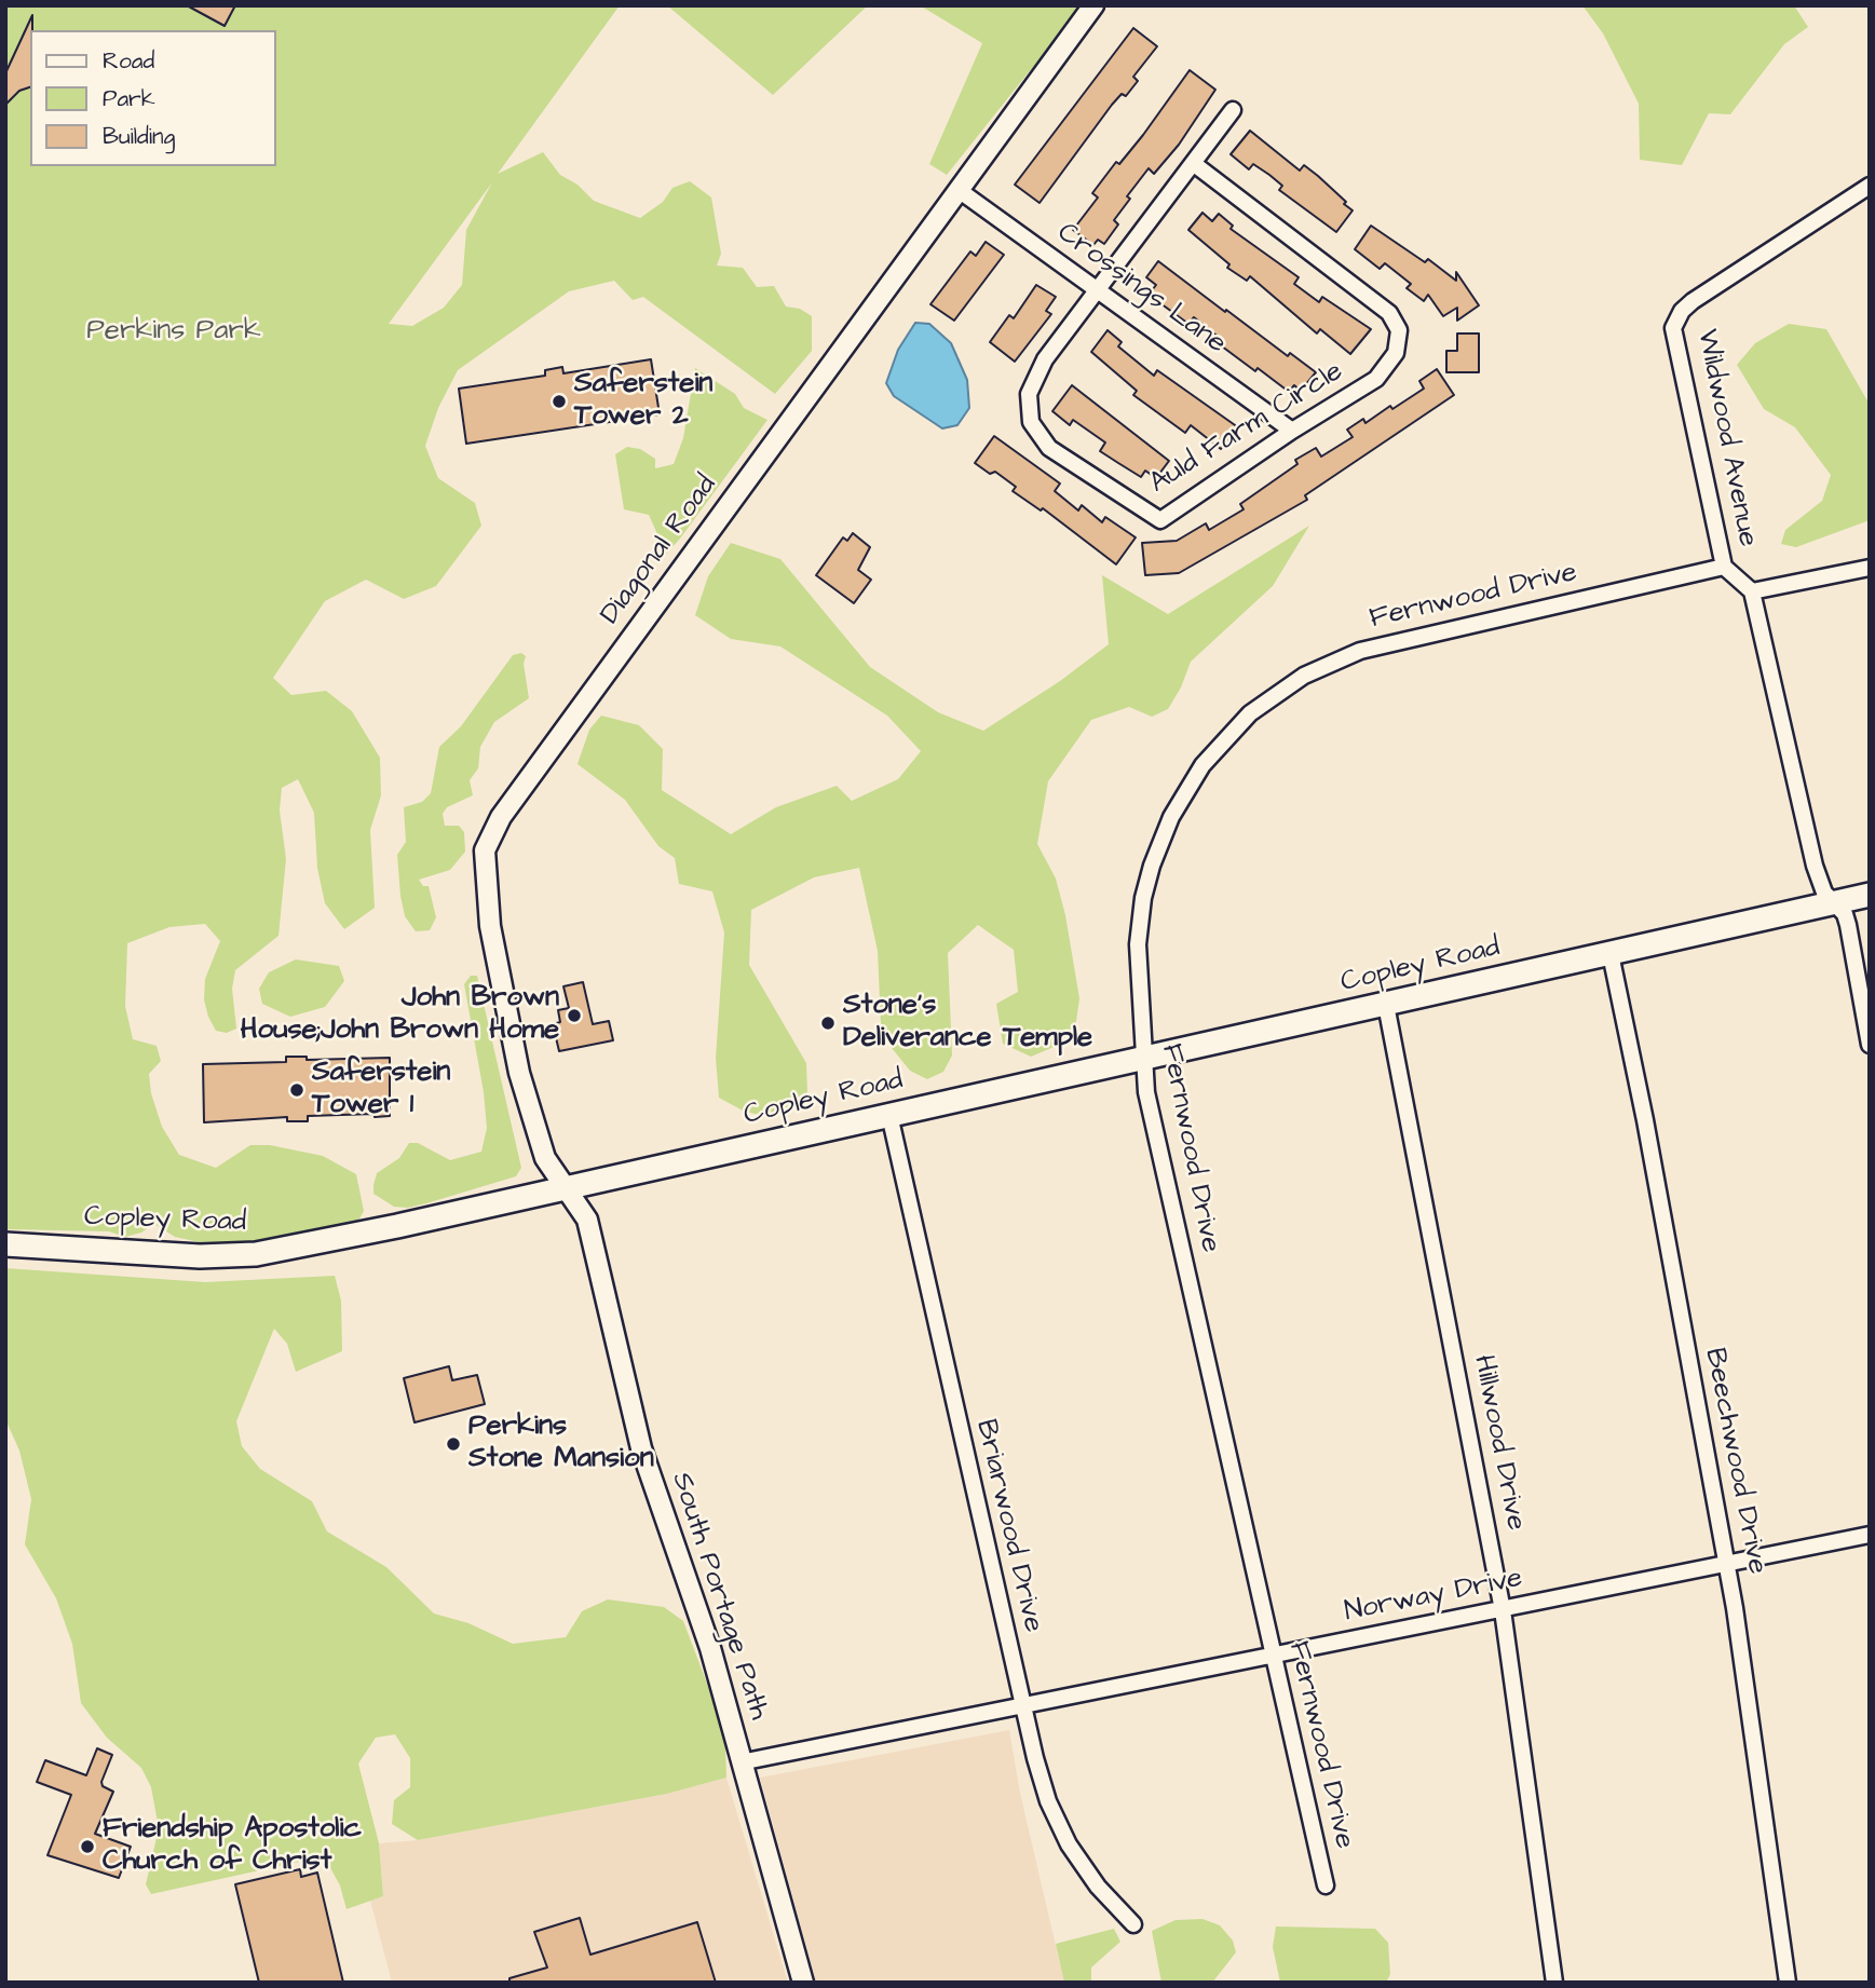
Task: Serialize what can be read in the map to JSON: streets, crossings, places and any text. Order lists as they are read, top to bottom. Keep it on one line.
{"streets":{"main road":["Copley Road"],"street":["Crossings Lane","Auld Farm Circle","Wildwood Avenue","Diagonal Road","Fernwood Drive","Hillwood Drive","Beechwood Drive","Briarwood Drive","South Portage Path","Norway Drive"]},"crossings":[["Crossings Lane","Auld Farm Circle"],["Crossings Lane","Diagonal Road"],["Wildwood Avenue","Fernwood Drive"],["Diagonal Road","Copley Road"],["Diagonal Road","South Portage Path"],["Fernwood Drive","Copley Road"],["Fernwood Drive","Norway Drive"],["Copley Road","Hillwood Drive"],["Copley Road","Beechwood Drive"],["Copley Road","Briarwood Drive"],["Copley Road","South Portage Path"],["Hillwood Drive","Norway Drive"],["Beechwood Drive","Norway Drive"],["Briarwood Drive","Norway Drive"],["South Portage Path","Norway Drive"]],"parks":["Perkins Park"],"places":["Saferstein Tower 2","John Brown House;John Brown Home","Stone's Deliverance Temple","Saferstein Tower 1","Perkins Stone Mansion","Friendship Apostolic Church of Christ"],"legend":["Road","Park","Building"]}
